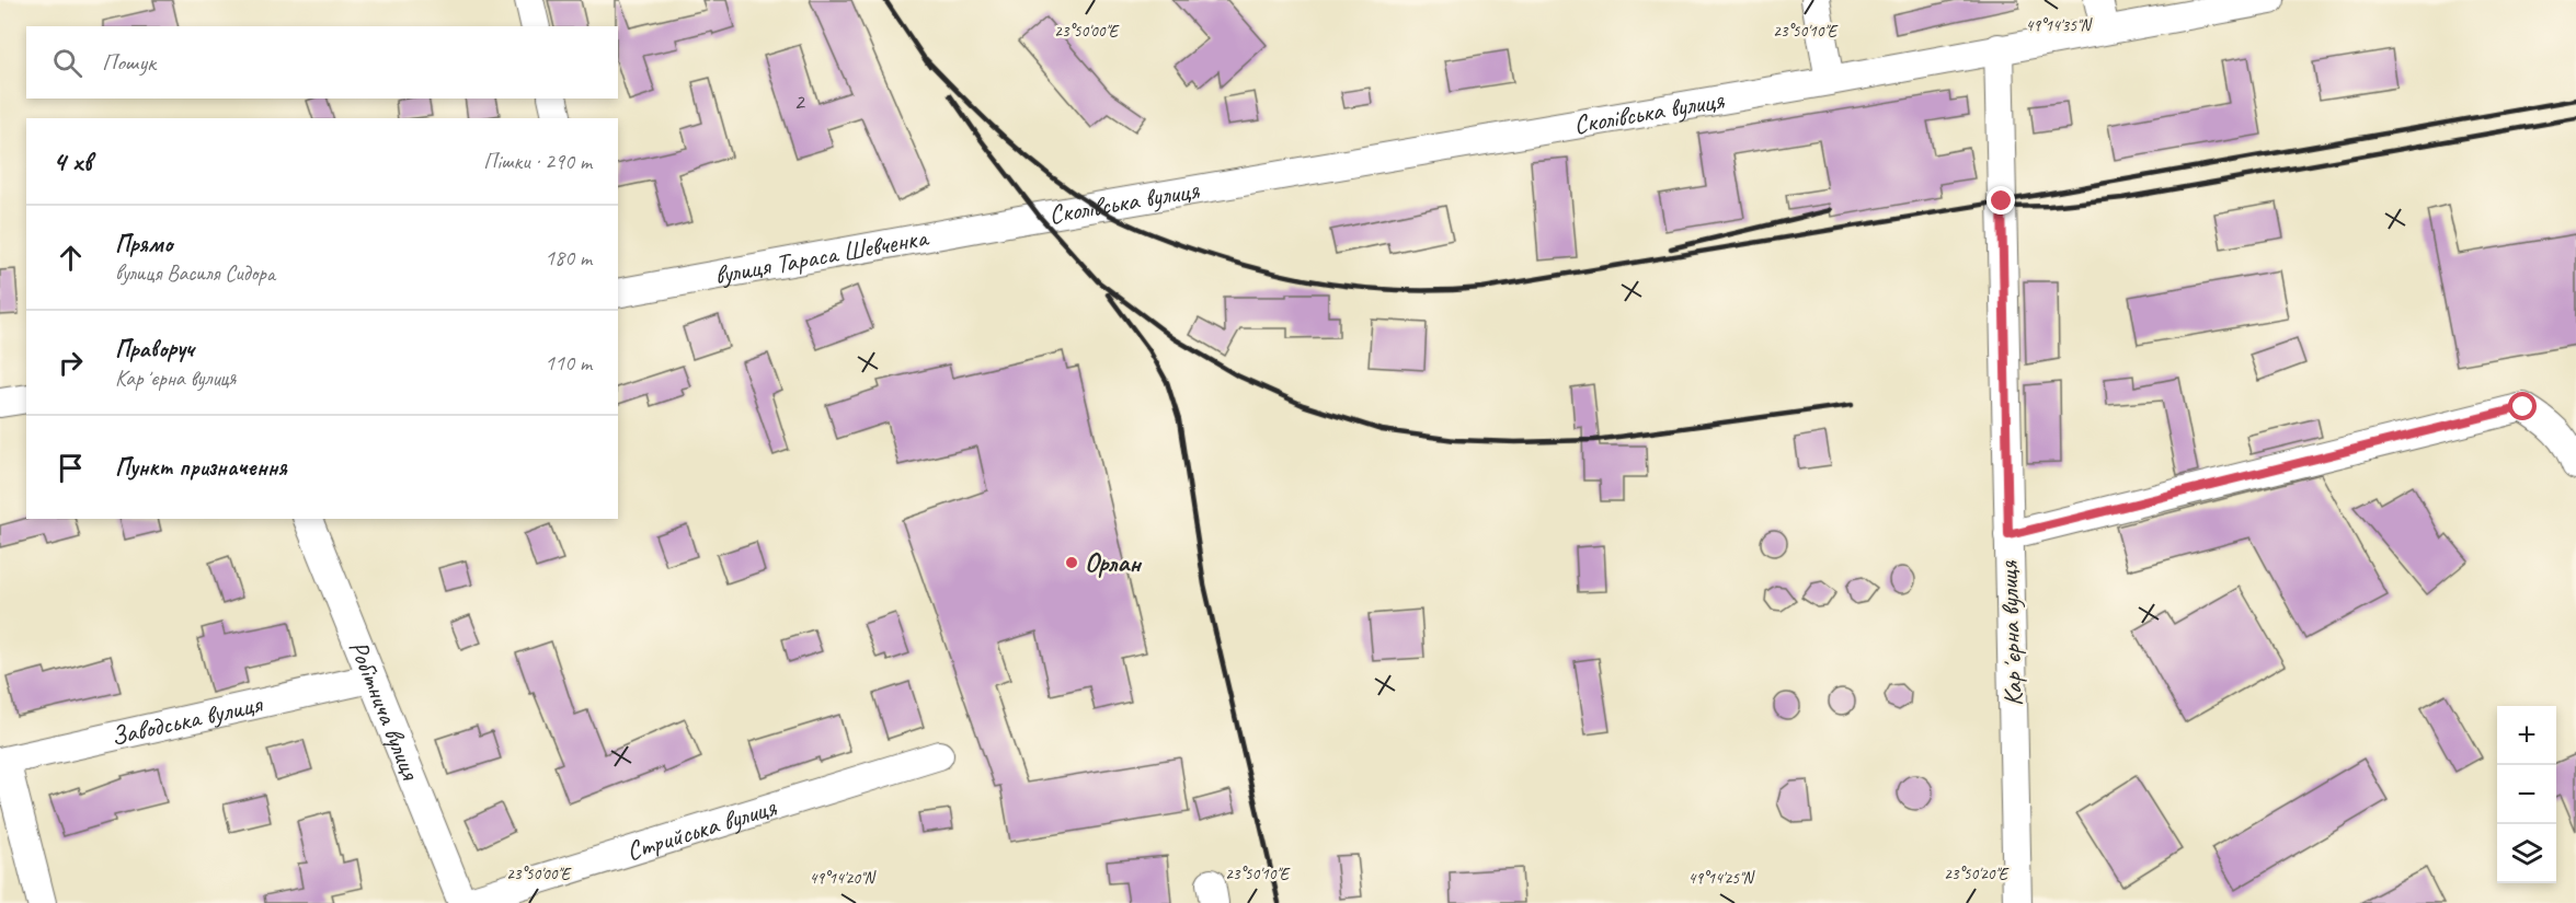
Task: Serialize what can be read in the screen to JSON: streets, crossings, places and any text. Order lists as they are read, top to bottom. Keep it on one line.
{"streets":{"street":["Сколівська вулиця","вулиця Тараса Шевченка","Карʼєрна вулиця","Робітнича вулиця","Заводська вулиця","Стрийська вулиця"]},"crossings":[["Сколівська вулиця","вулиця Тараса Шевченка"],["Сколівська вулиця","Карʼєрна вулиця"],["Робітнича вулиця","Заводська вулиця"],["Робітнича вулиця","Стрийська вулиця"]],"places":["Орлан"],"house_numbers":["2"],"page":{"search":"Пошук","heading":["4 хв","Пішки · 290 m"],"list":[["Прямо","вулиця Василя Сидора","180 m"],["Праворуч","Карʼєрна вулиця","110 m"],"Пункт призначення"],"map_buttons":["+","−"]},"coordinates":["49°14'35\"N","23°50'00\"E","23°50'10\"E","23°50'20\"E","49°14'20\"N","49°14'25\"N"]}
